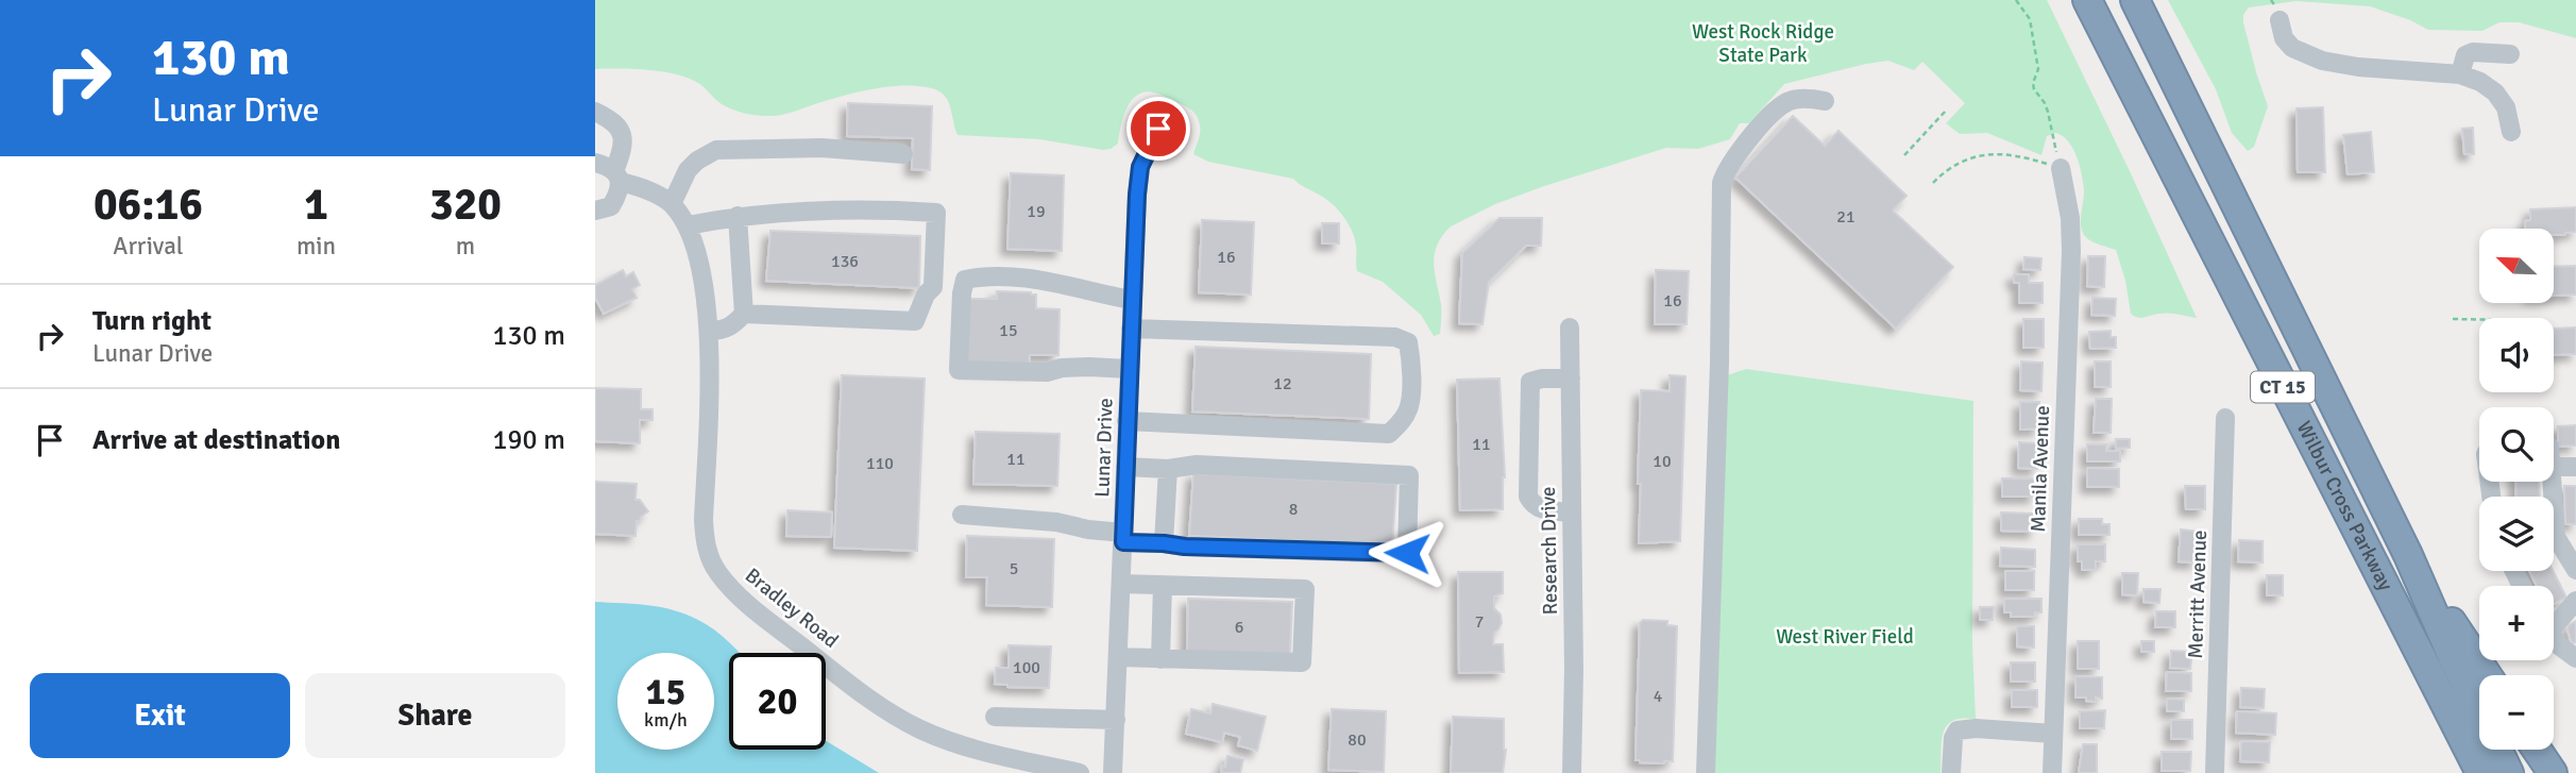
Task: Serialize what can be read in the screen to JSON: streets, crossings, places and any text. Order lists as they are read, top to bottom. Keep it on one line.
{"streets":{"highway":["CT 15","Wilbur Cross Parkway"],"street":["Lunar Drive","Manila Avenue","Research Drive","Merritt Avenue","Bradley Road"]},"parks":["West Rock Ridge State Park","West River Field"],"house_numbers":["19","21","16","136","16","15","12","11","11","10","110","8","5","7","6","100","4","80"],"north":"top left","page":{"turn":["130 m","Lunar Drive"],"eta":["06:16","Arrival","1","min","320","m"],"map_buttons":["+","−"],"list":[{"name":"Turn right","note":"Lunar Drive","value":"130 m"},{"name":"Arrive at destination","value":"190 m"}],"speed":"15 km/h","limit":"20","buttons":["Exit","Share"]}}
